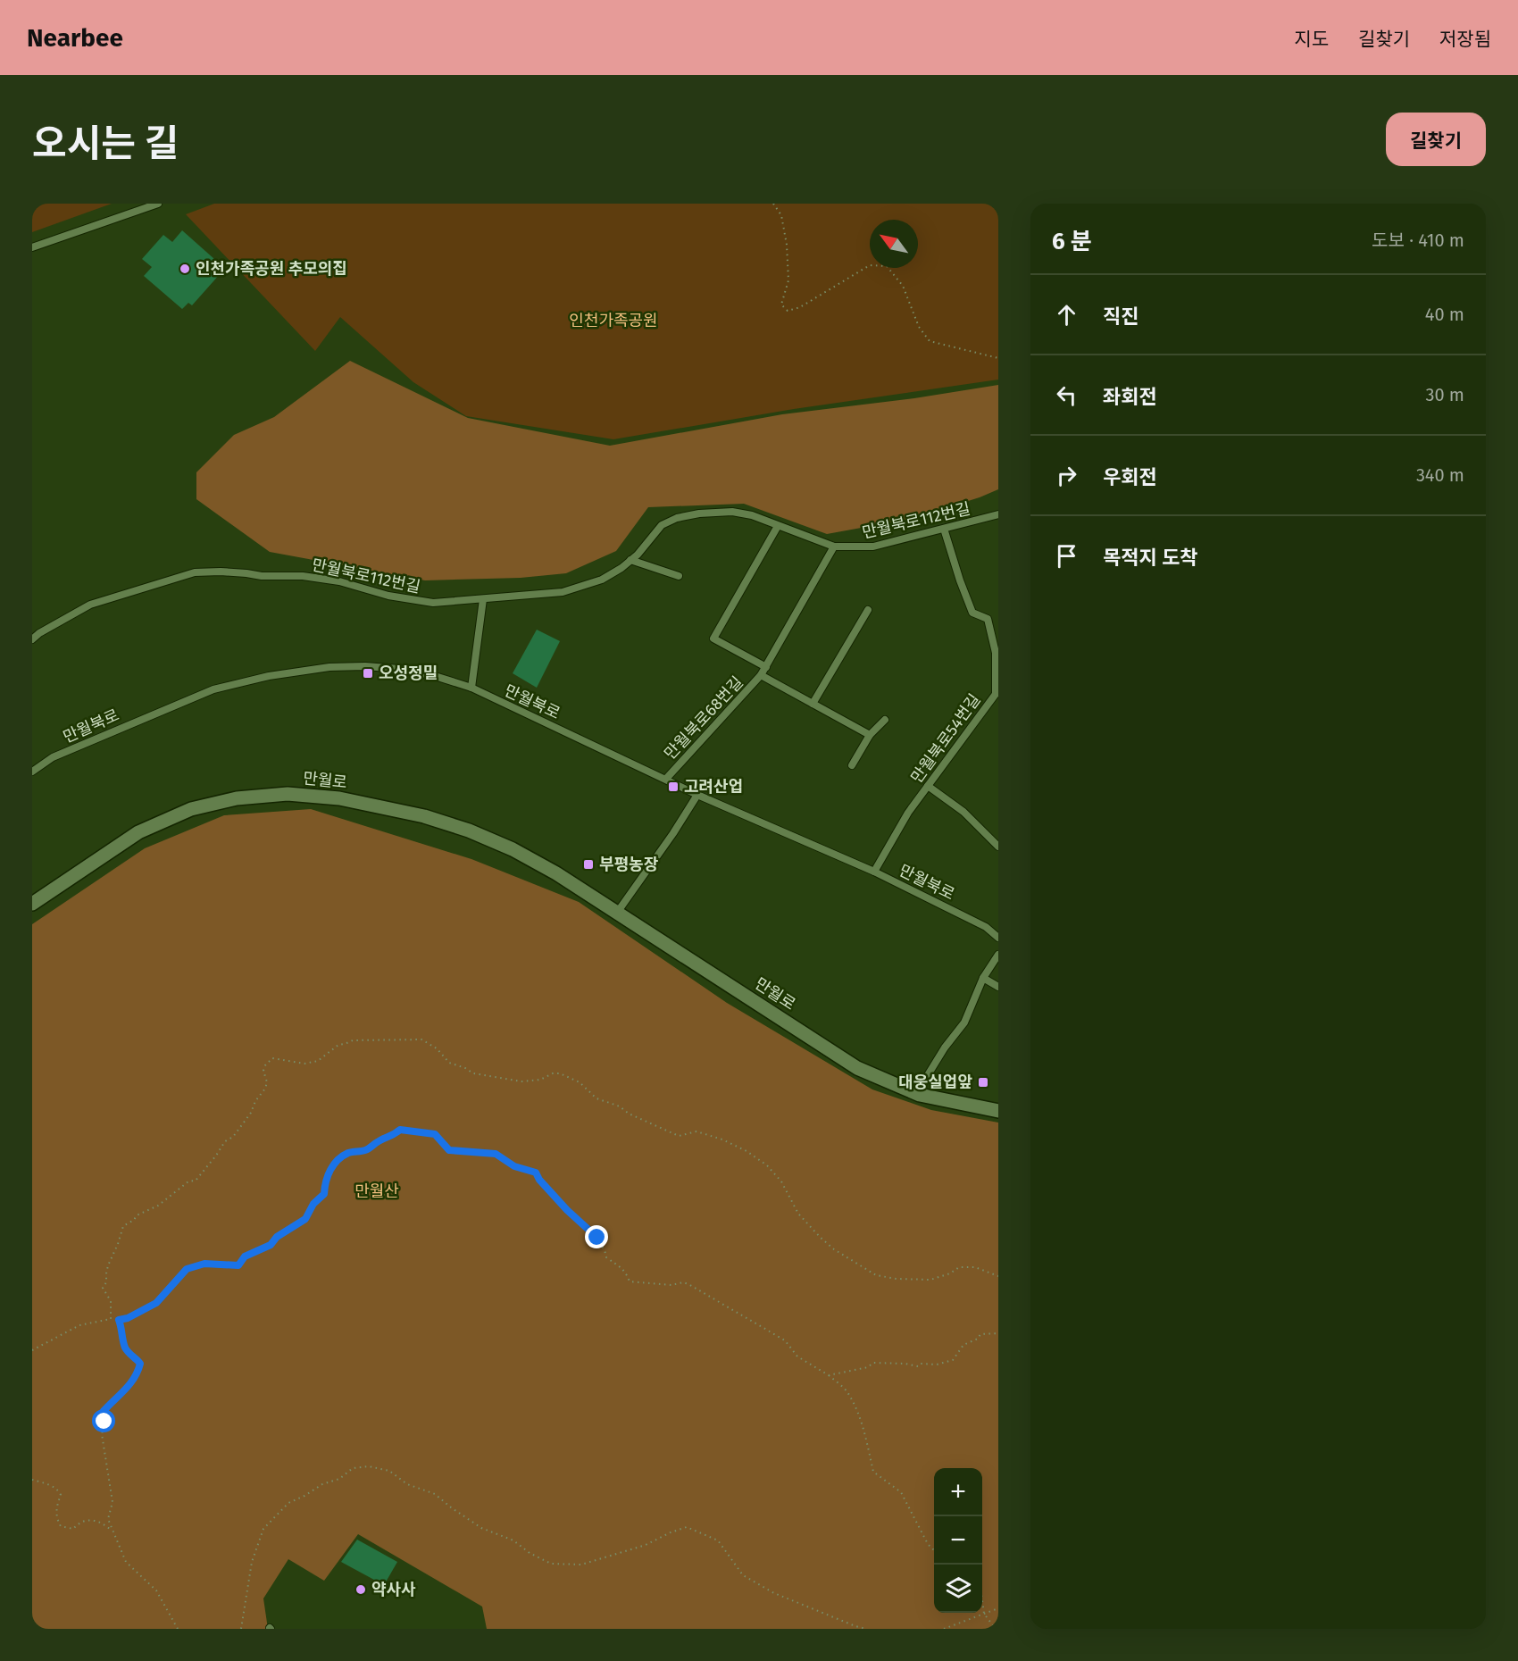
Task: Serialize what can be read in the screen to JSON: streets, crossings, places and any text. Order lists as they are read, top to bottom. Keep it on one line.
{"streets":{"street":["만월로"],"lane":["만월북로112번길","만월북로","만월북로68번길","만월북로54번길"]},"crossings":[["만월북로112번길","만월북로68번길"],["만월북로112번길","만월북로54번길"],["만월북로","만월북로68번길"],["만월북로","만월북로54번길"]],"parks":["인천가족공원","만월산"],"places":{"other":["인천가족공원 추모의집","약사사"],"transit":["오성정밀","고려산업","부평농장","대웅실업앞"]},"north":"top left","page":{"header":"Nearbee","nav":["지도","길찾기","저장됨"],"title":"오시는 길","buttons":"길찾기","heading":["6 분","도보 · 410 m"],"list":[["직진","40 m"],["좌회전","30 m"],["우회전","340 m"],"목적지 도착"],"map_buttons":["+","−"]}}
